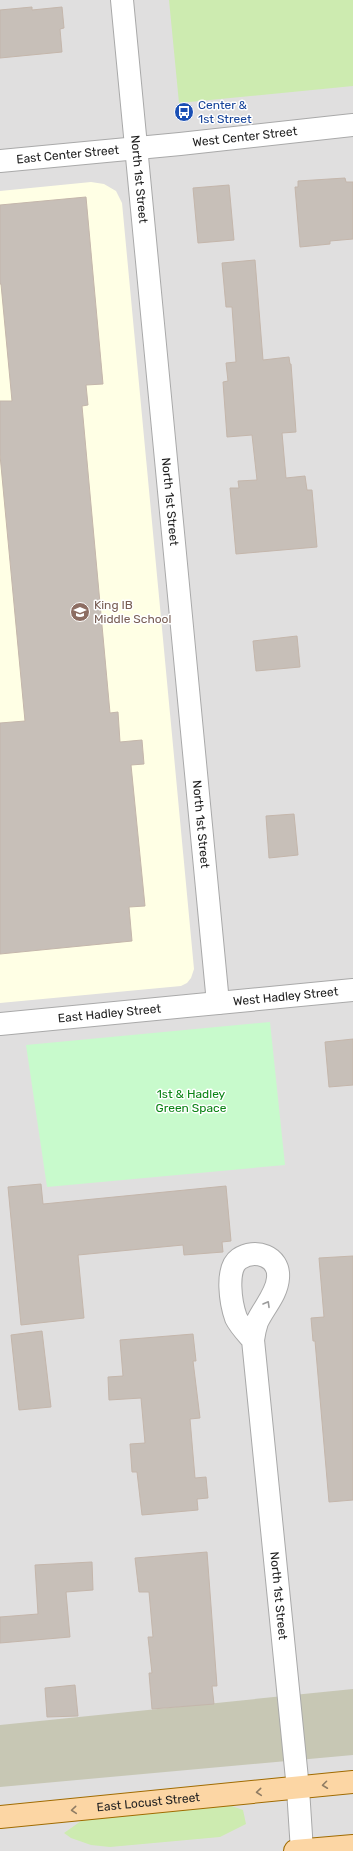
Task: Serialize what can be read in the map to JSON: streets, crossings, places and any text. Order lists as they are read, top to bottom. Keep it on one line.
{"streets":{"main road":["East Locust Street"],"street":["West Center Street","East Center Street","North 1st Street","West Hadley Street","East Hadley Street"]},"crossings":[["West Center Street","East Center Street"],["West Center Street","North 1st Street"],["East Center Street","North 1st Street"],["North 1st Street","West Hadley Street"],["North 1st Street","East Hadley Street"],["North 1st Street","East Locust Street"],["West Hadley Street","East Hadley Street"]],"one_way":["East Locust Street"],"parks":["1st & Hadley Green Space"],"places":{"bus stop":["Center & 1st Street"],"school or university":["King IB Middle School"]}}
